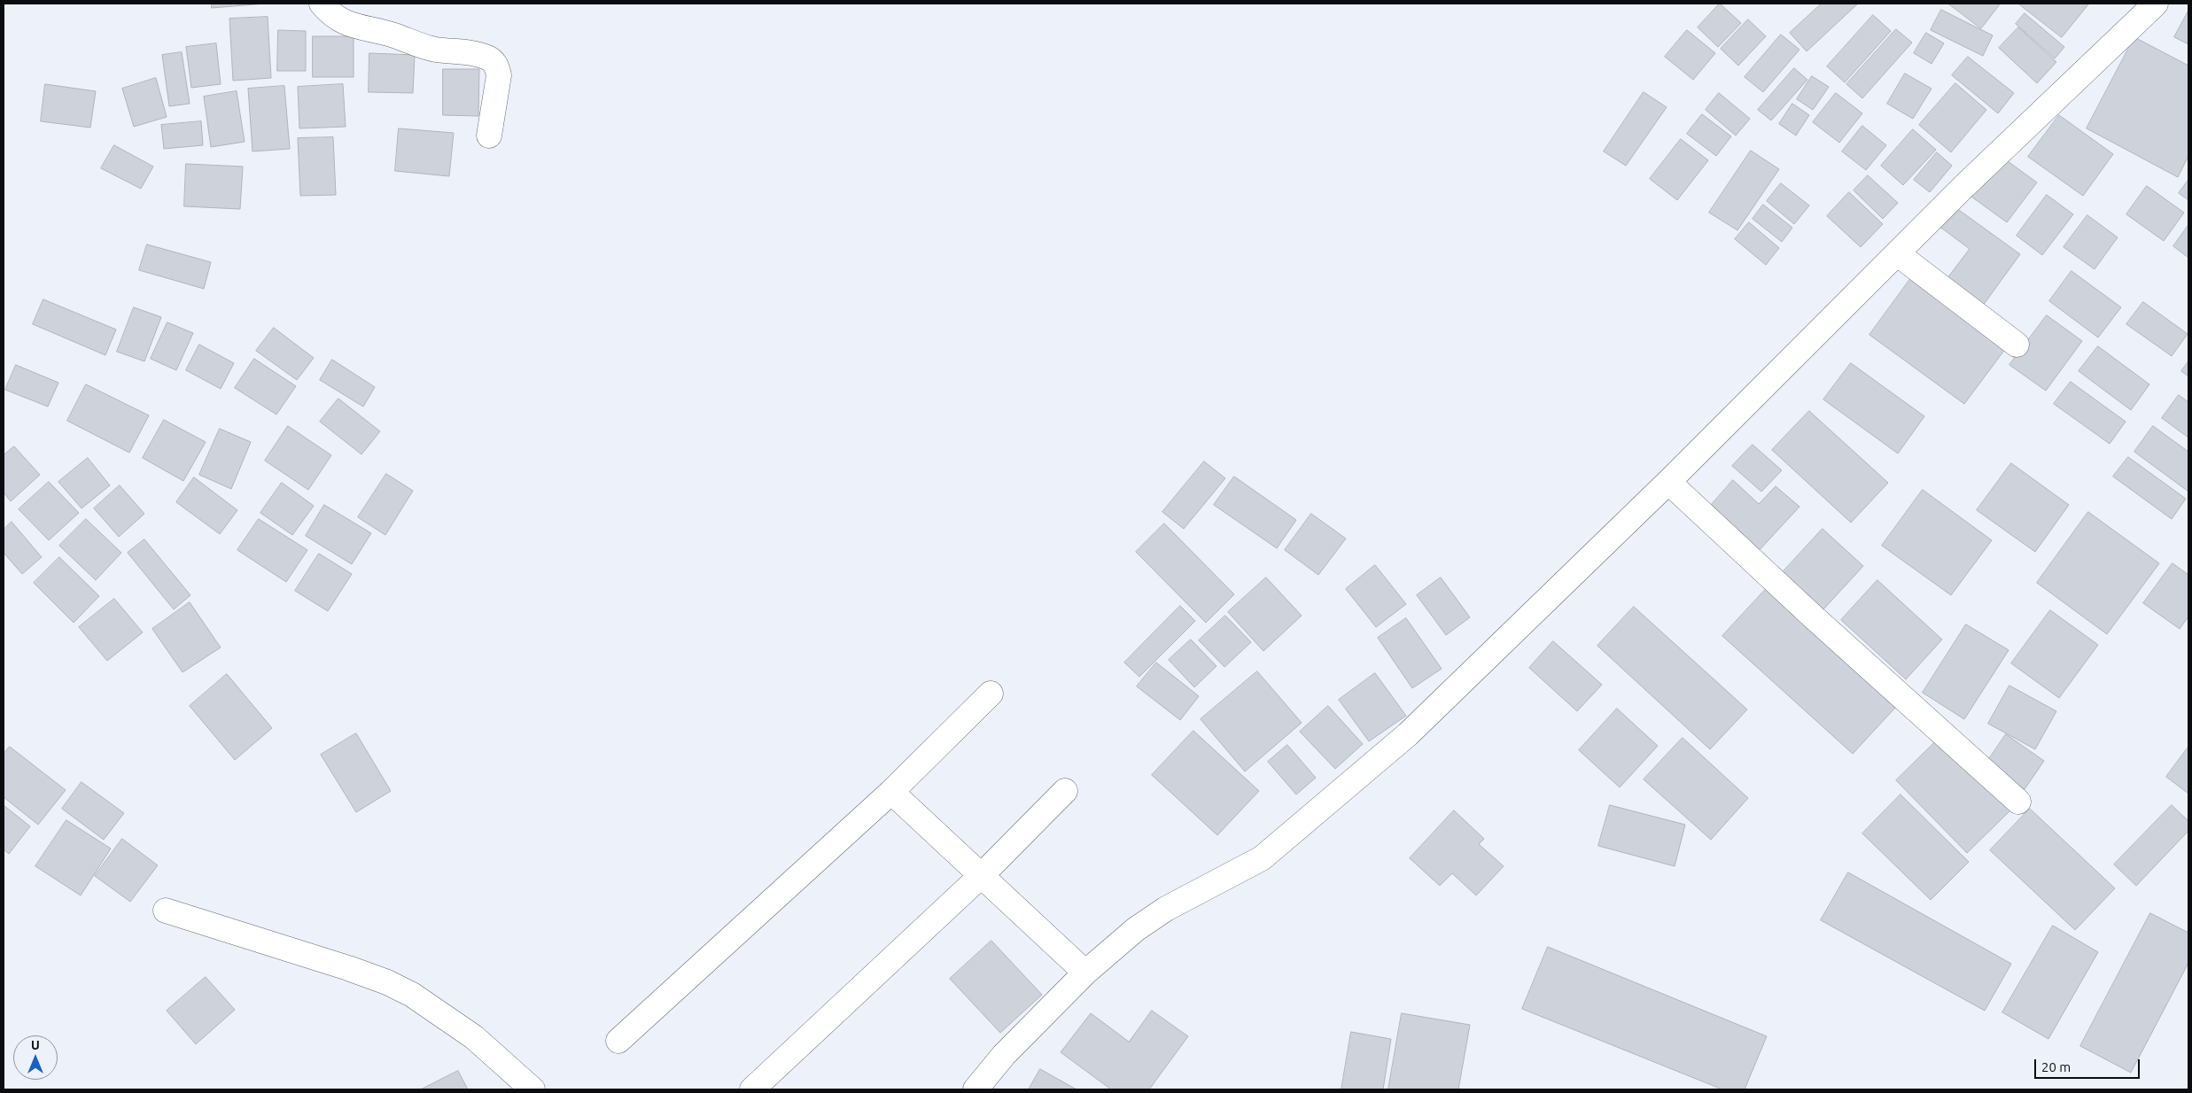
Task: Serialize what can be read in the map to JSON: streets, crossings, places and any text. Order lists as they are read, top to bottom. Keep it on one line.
{"scale_bar":"20 m","north":"top"}
